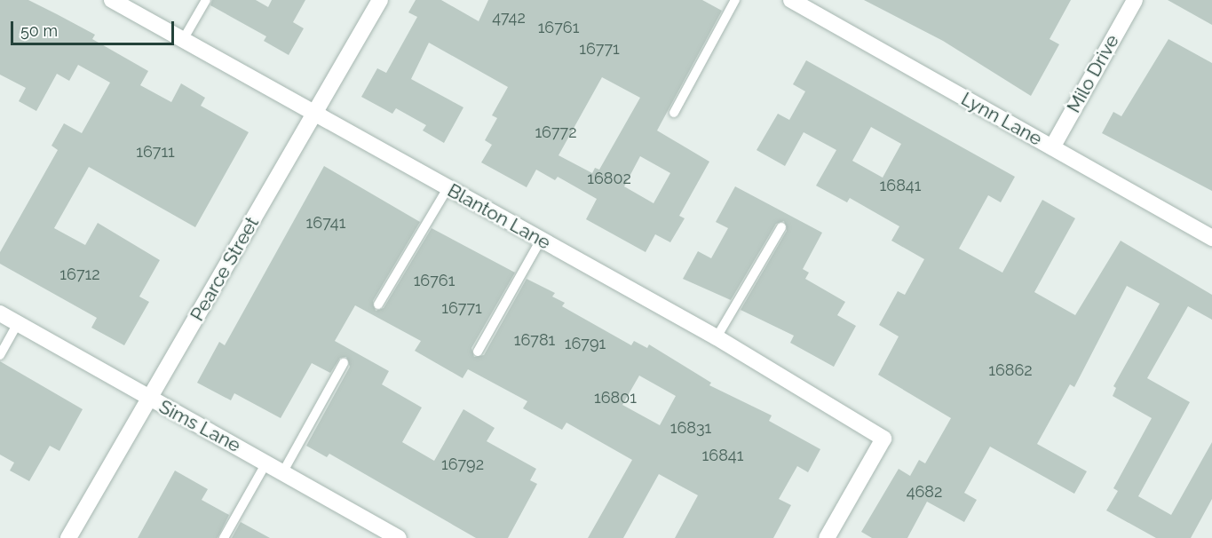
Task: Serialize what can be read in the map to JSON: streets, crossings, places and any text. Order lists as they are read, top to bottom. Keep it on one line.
{"streets":{"street":["Milo Drive","Lynn Lane","Blanton Lane","Pearce Street","Sims Lane"]},"crossings":[["Milo Drive","Lynn Lane"],["Blanton Lane","Pearce Street"],["Pearce Street","Sims Lane"]],"house_numbers":["4742","16761","16771","16772","16711","16802","16841","16741","16712","16761","16771","16781","16791","16862","16801","16831","16841","16792","4682"],"scale_bar":"50 m"}
